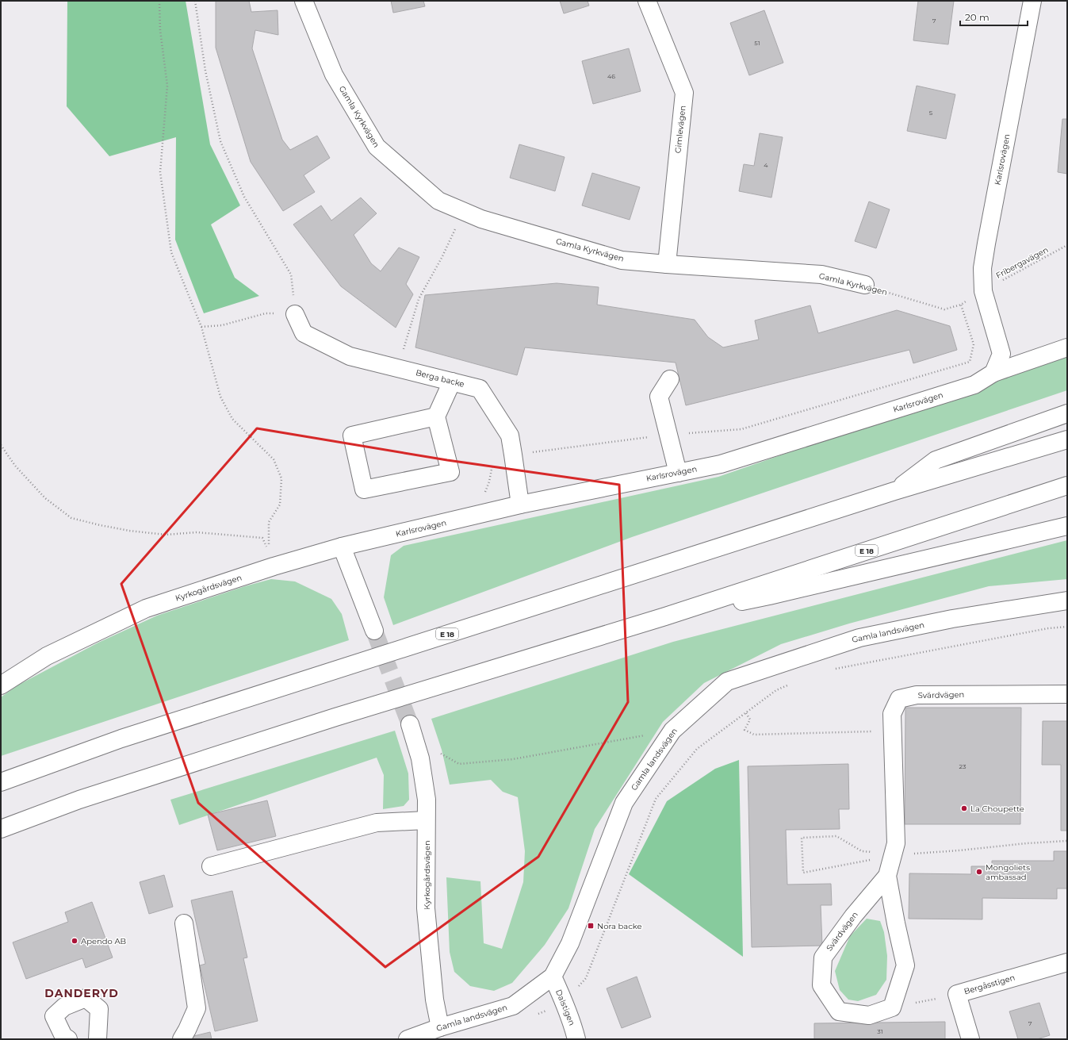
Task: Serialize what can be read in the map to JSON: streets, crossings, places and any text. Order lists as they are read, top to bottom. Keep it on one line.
{"streets":{"main road":["Gamla Kyrkvägen","Gimlevägen","Karlsrovägen","Berga backe","E 18","Kyrkogårdsvägen","Gamla landsvägen","Svärdvägen","Bergåsstigen","Dalstigen"],"path":["Fribergavägen"]},"crossings":[["Gamla Kyrkvägen","Gimlevägen"],["Gamla Kyrkvägen","Karlsrovägen"],["Gamla Kyrkvägen","Fribergavägen"],["Karlsrovägen","Fribergavägen"],["Karlsrovägen","Berga backe"],["Karlsrovägen","Kyrkogårdsvägen"],["Kyrkogårdsvägen","Gamla landsvägen"],["Gamla landsvägen","Dalstigen"]],"districts":["DANDERYD"],"places":{"other":["La Choupette","Mongoliets ambassad","Apendo AB"],"transit":["Nora backe"]},"house_numbers":["7","51","46","5","4","23","7","31"],"scale_bar":"20 m"}
